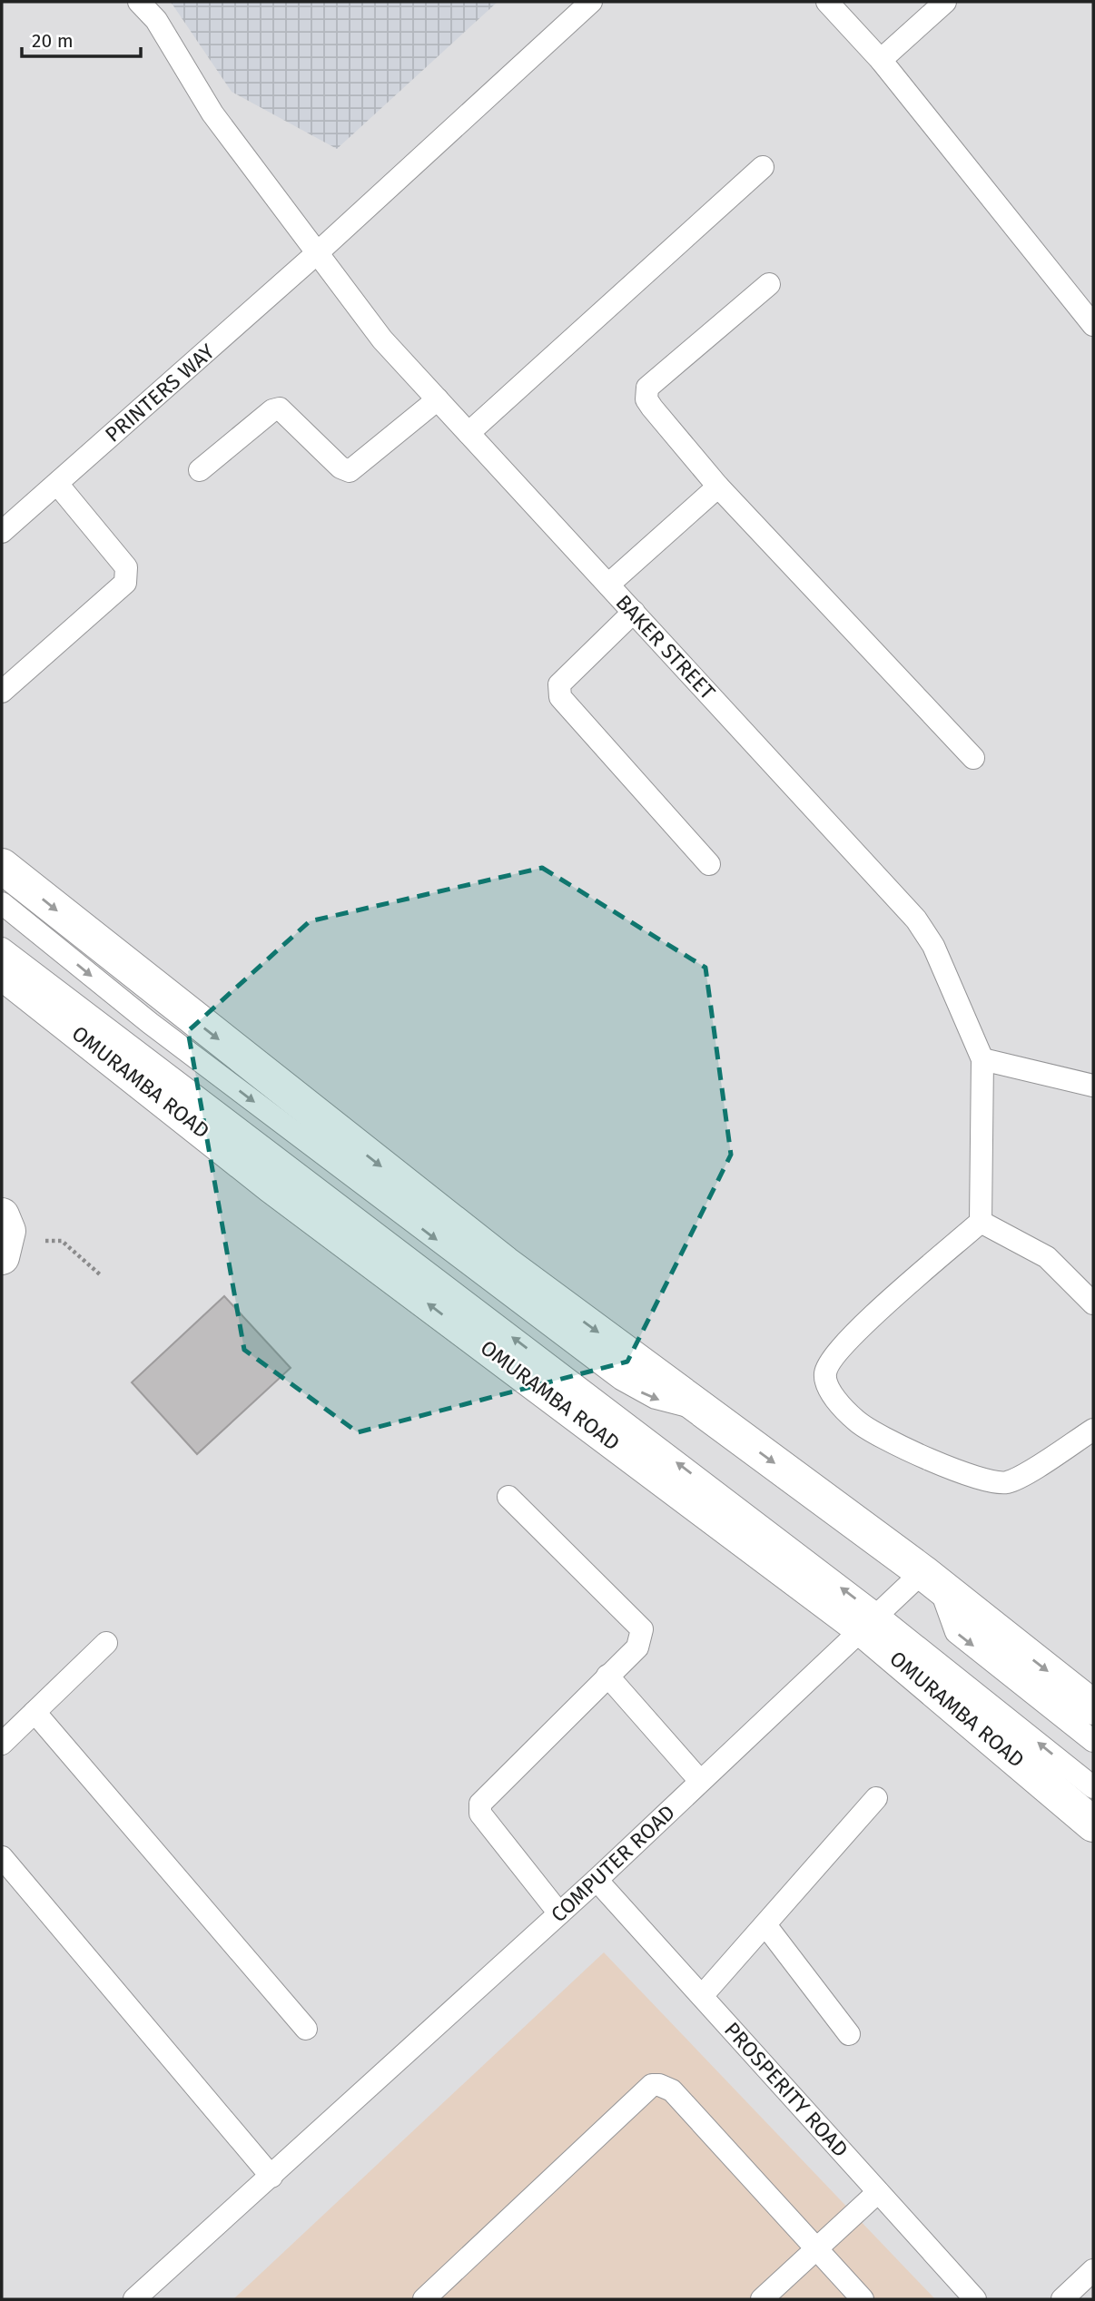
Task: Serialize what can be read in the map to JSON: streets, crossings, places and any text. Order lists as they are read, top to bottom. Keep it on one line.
{"streets":{"main road":["OMURAMBA ROAD"],"lane":["PRINTERS WAY","BAKER STREET","COMPUTER ROAD","PROSPERITY ROAD"]},"crossings":[["PRINTERS WAY","BAKER STREET"],["OMURAMBA ROAD","COMPUTER ROAD"],["COMPUTER ROAD","PROSPERITY ROAD"]],"scale_bar":"20 m"}
